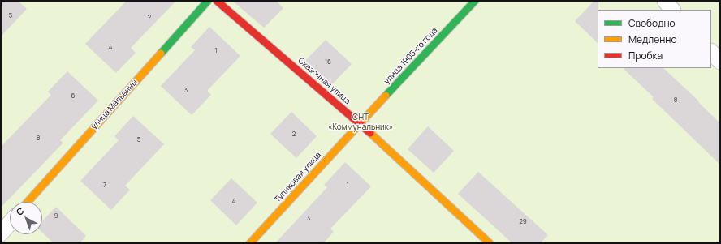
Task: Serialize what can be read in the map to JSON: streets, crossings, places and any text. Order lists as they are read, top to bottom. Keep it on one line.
{"streets":{"street":["улица 1905-го года","Сказочная улица","улица Мальвины","Тупиковая улица"]},"crossings":[["улица 1905-го года","Сказочная улица"],["улица 1905-го года","Тупиковая улица"],["Сказочная улица","Тупиковая улица"]],"parks":["СНТ «Коммунальник»"],"house_numbers":["5","2","4","1","16","3","6","8","2","8","5","7","1","4","9","3","29"],"legend":["Свободно","Медленно","Пробка"],"north":"top left"}
